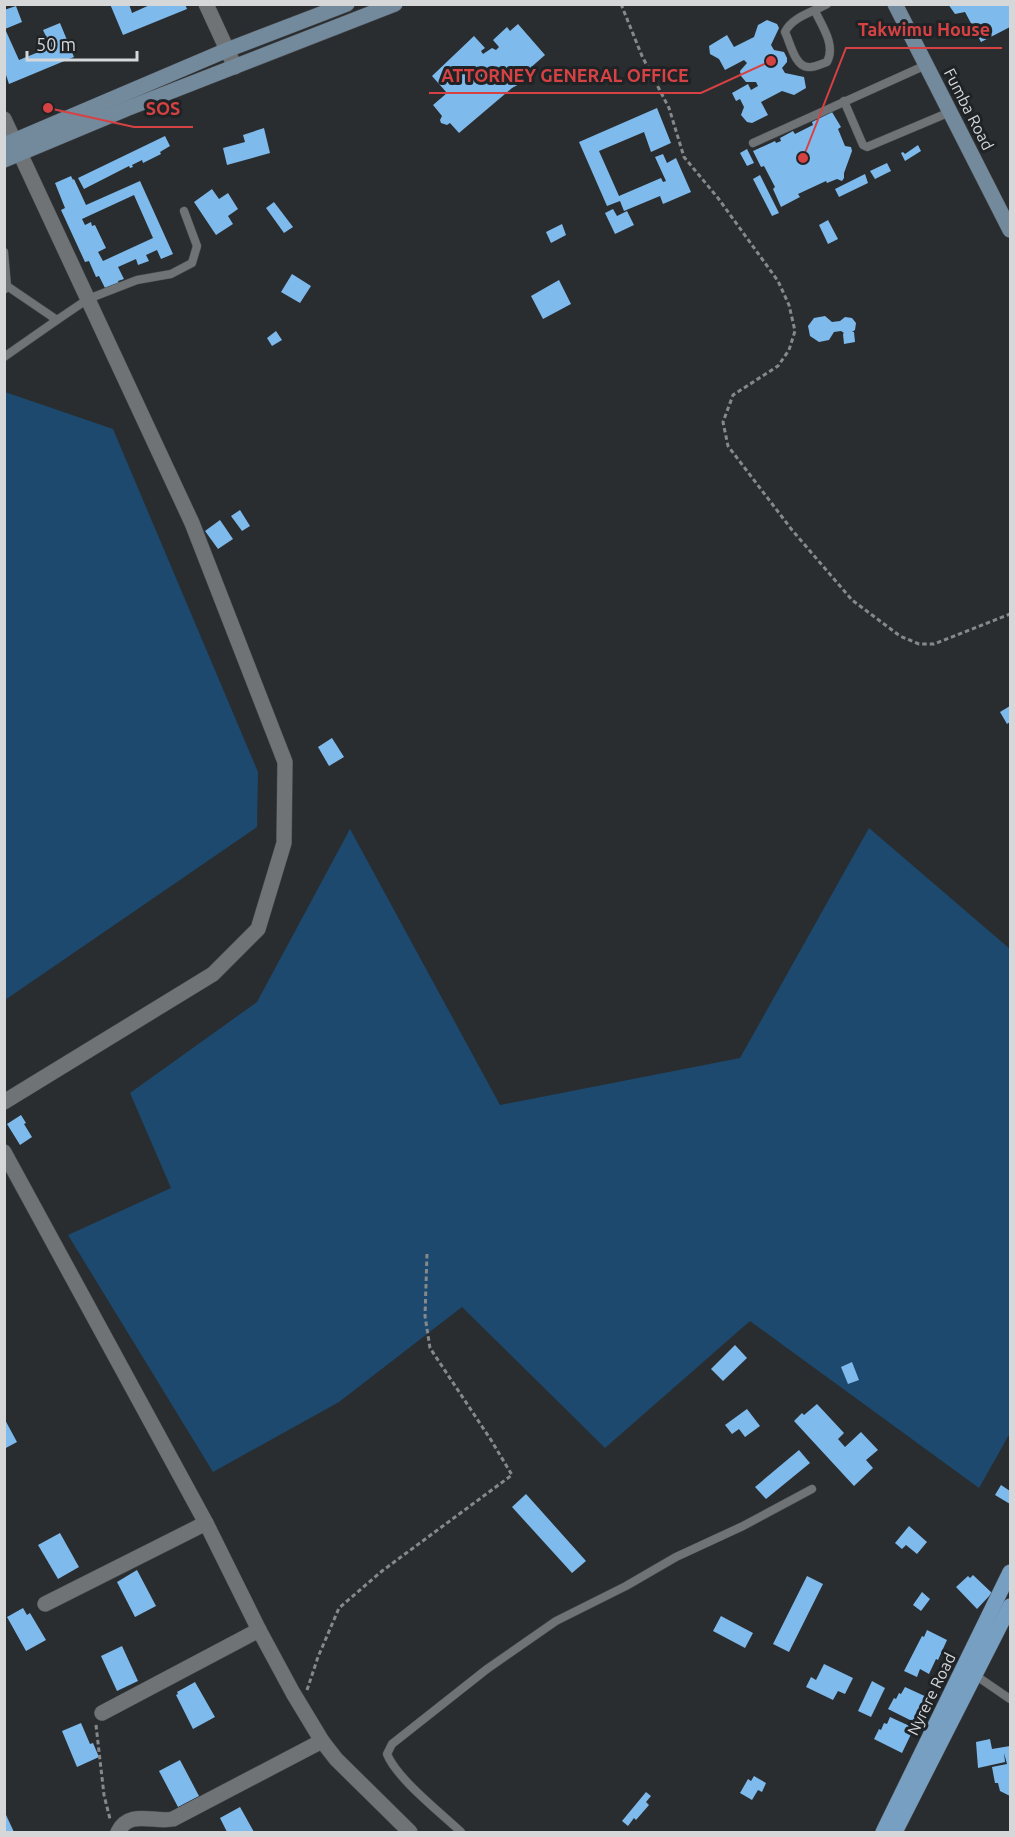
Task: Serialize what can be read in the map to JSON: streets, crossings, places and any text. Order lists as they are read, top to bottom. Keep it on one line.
{"streets":{"main road":["Fumba Road","Nyrere Road"]},"places":["ATTORNEY GENERAL OFFICE","SOS","Takwimu House"],"scale_bar":"50 m"}
